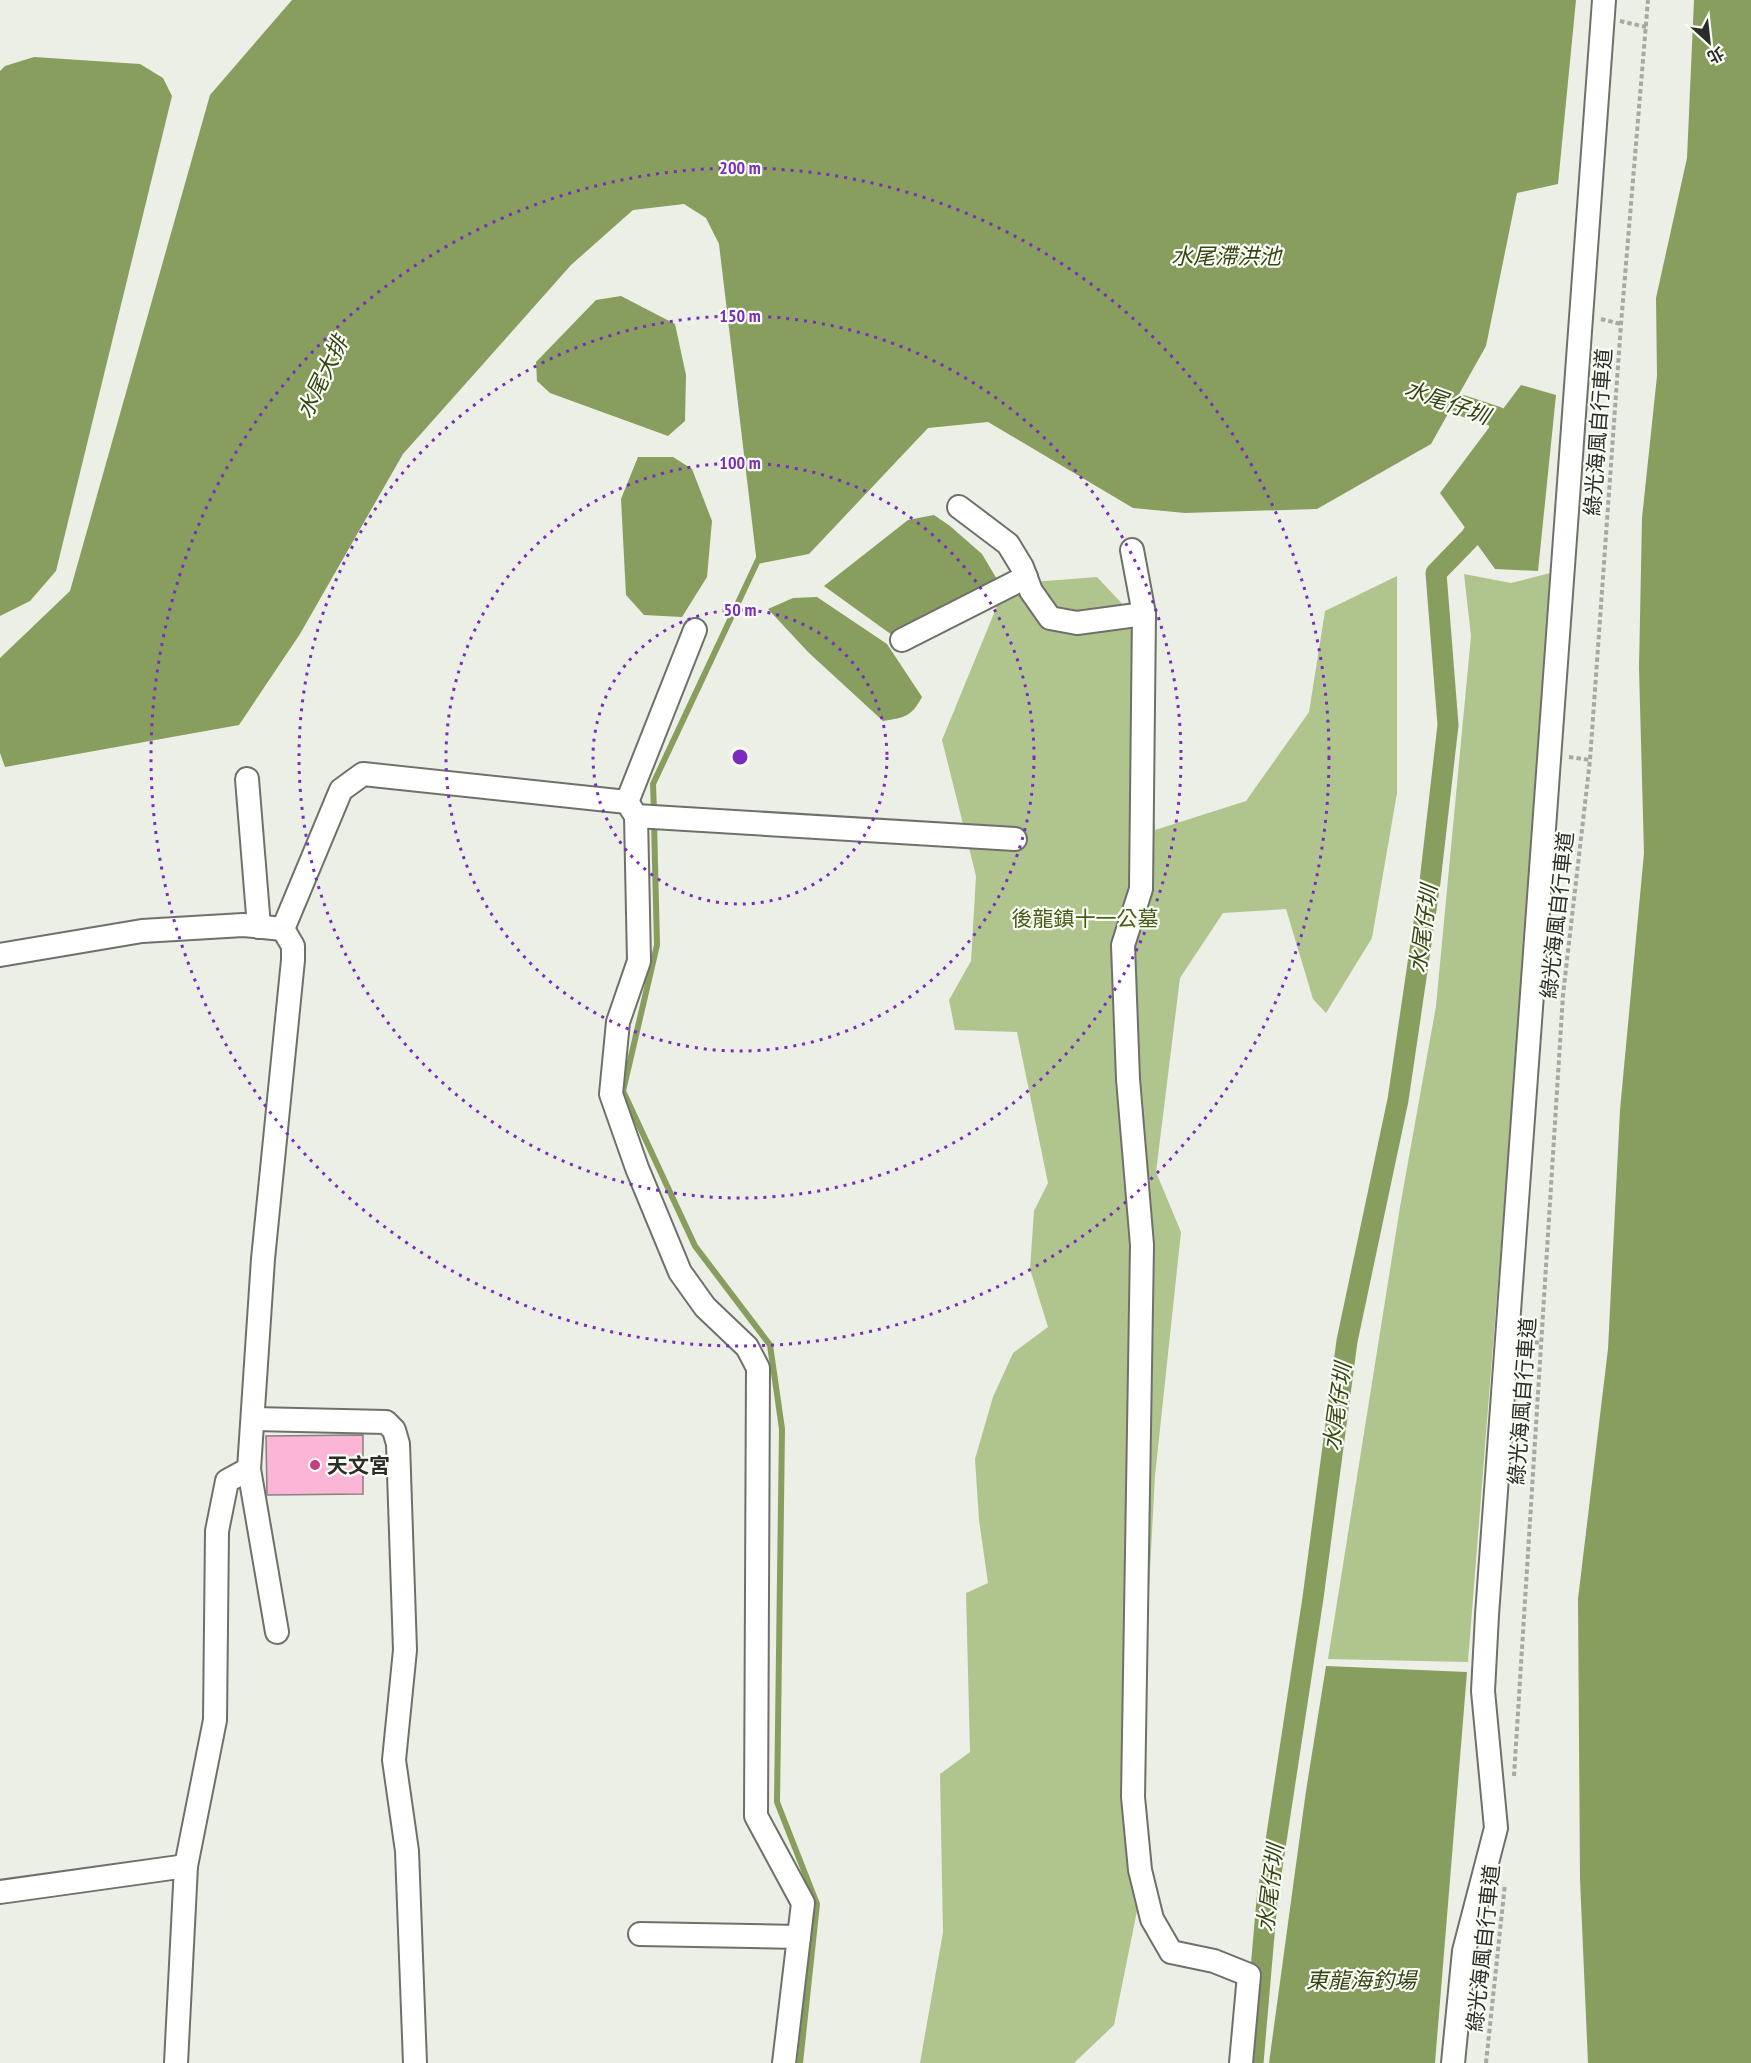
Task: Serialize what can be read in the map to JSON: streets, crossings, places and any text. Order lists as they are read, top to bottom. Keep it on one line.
{"streets":{"path":["綠光海風自行車道"]},"water":["水尾滯洪池","水尾大排","水尾仔圳","東龍海釣場"],"parks":["後龍鎮十一公墓"],"places":["天文宮"],"north":"bottom right","rings":["200 m","150 m","100 m","50 m"]}
